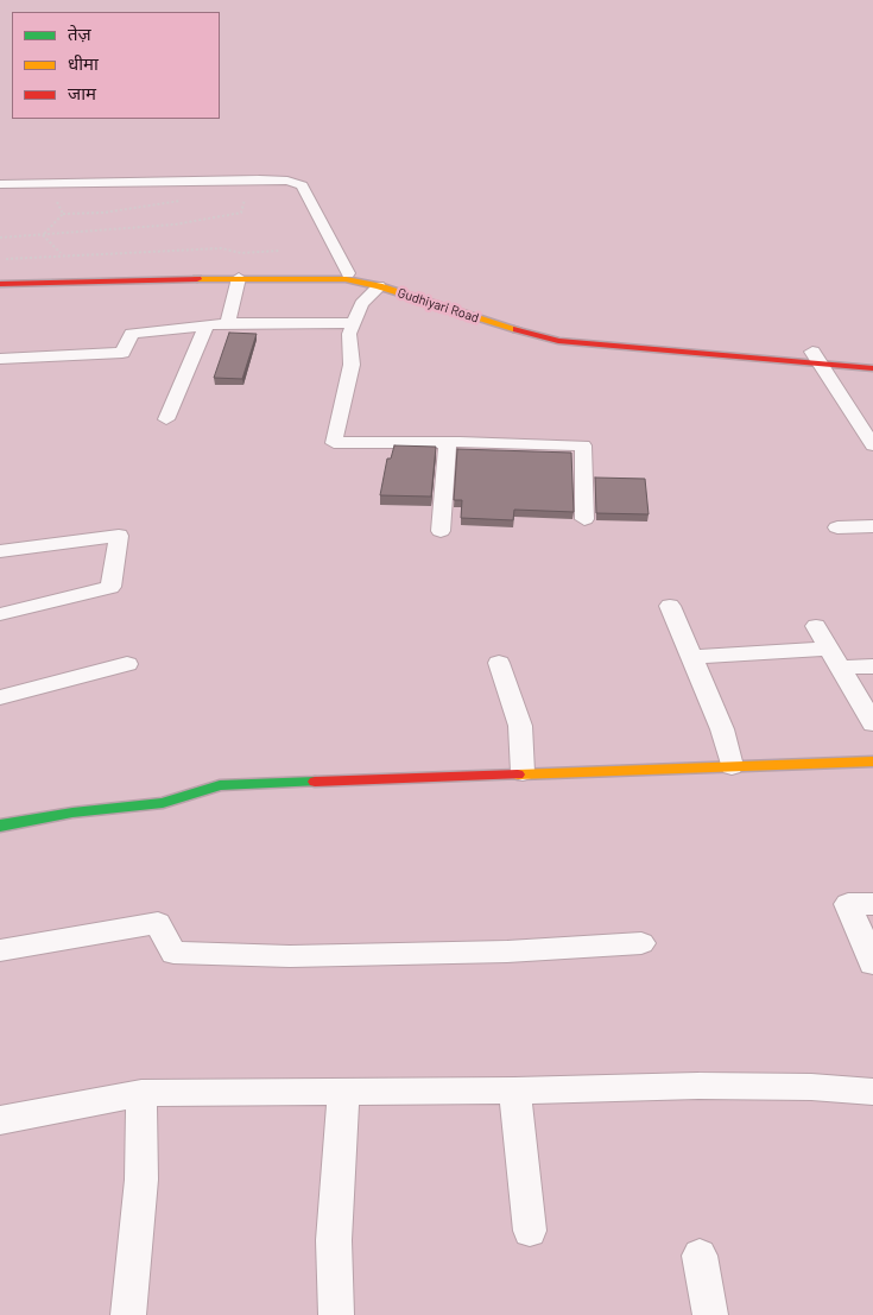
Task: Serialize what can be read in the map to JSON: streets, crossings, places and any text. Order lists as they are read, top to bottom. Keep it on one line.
{"streets":{"street":["Gudhiyari Road"]},"legend":["तेज़","धीमा","जाम"]}
